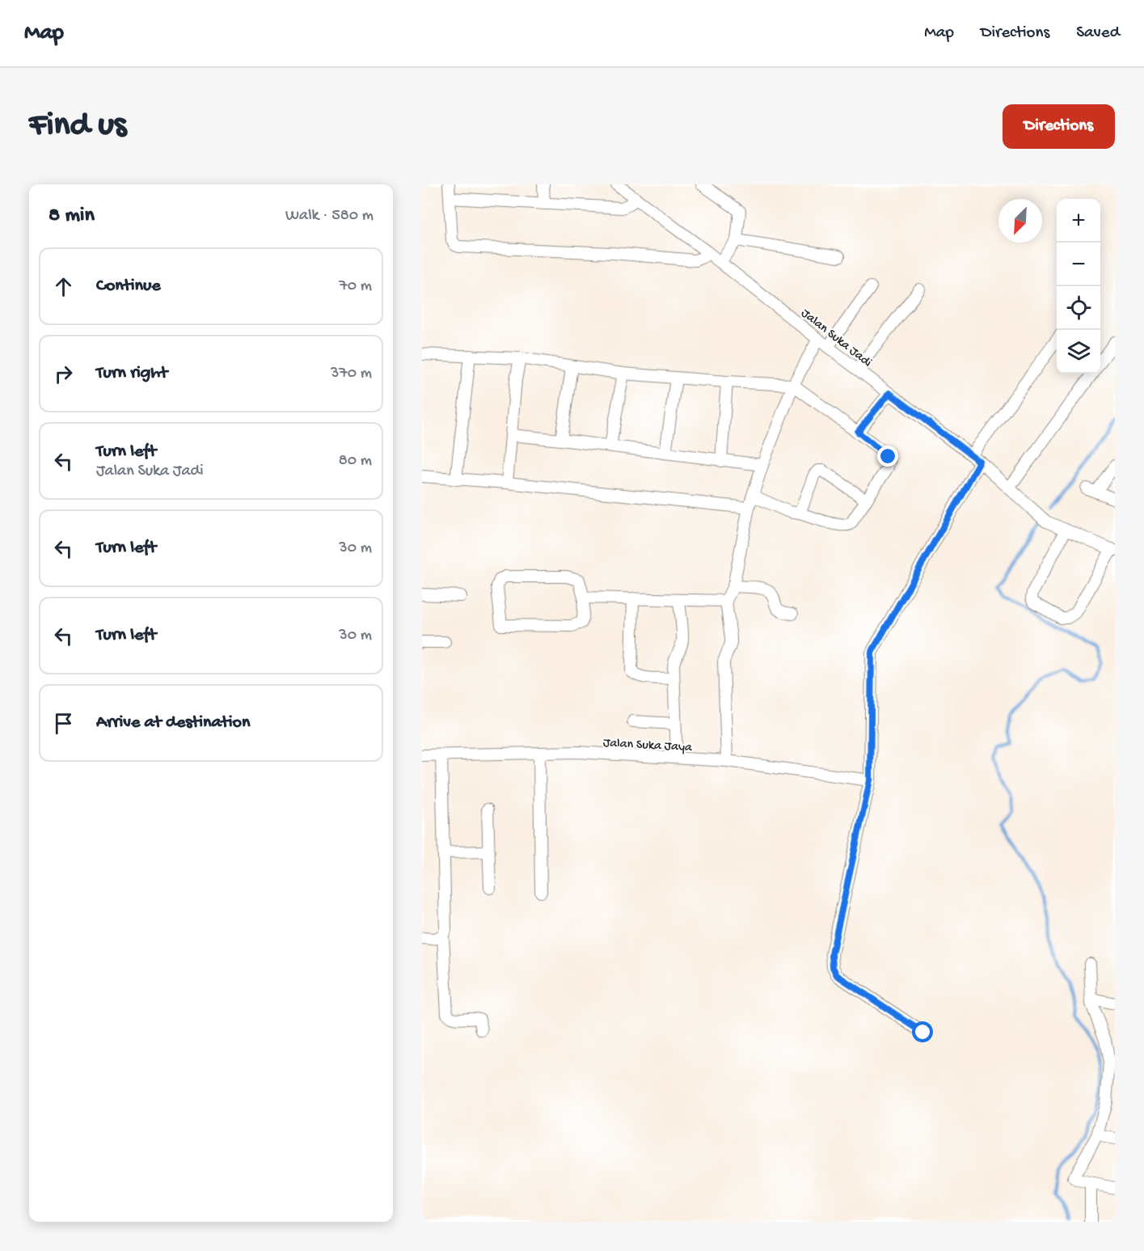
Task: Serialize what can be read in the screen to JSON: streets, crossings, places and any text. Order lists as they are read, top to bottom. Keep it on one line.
{"streets":{"street":["Jalan Suka Jadi","Jalan Suka Jaya"]},"north":"bottom left","page":{"header":"Map","nav":["Map","Directions","Saved"],"buttons":"Directions","title":"Find us","heading":["8 min","Walk · 580 m"],"map_buttons":["+","−"],"list":[["Continue","70 m"],["Turn right","370 m"],["Turn left","Jalan Suka Jadi","80 m"],["Turn left","30 m"],["Turn left","30 m"],"Arrive at destination"]}}
